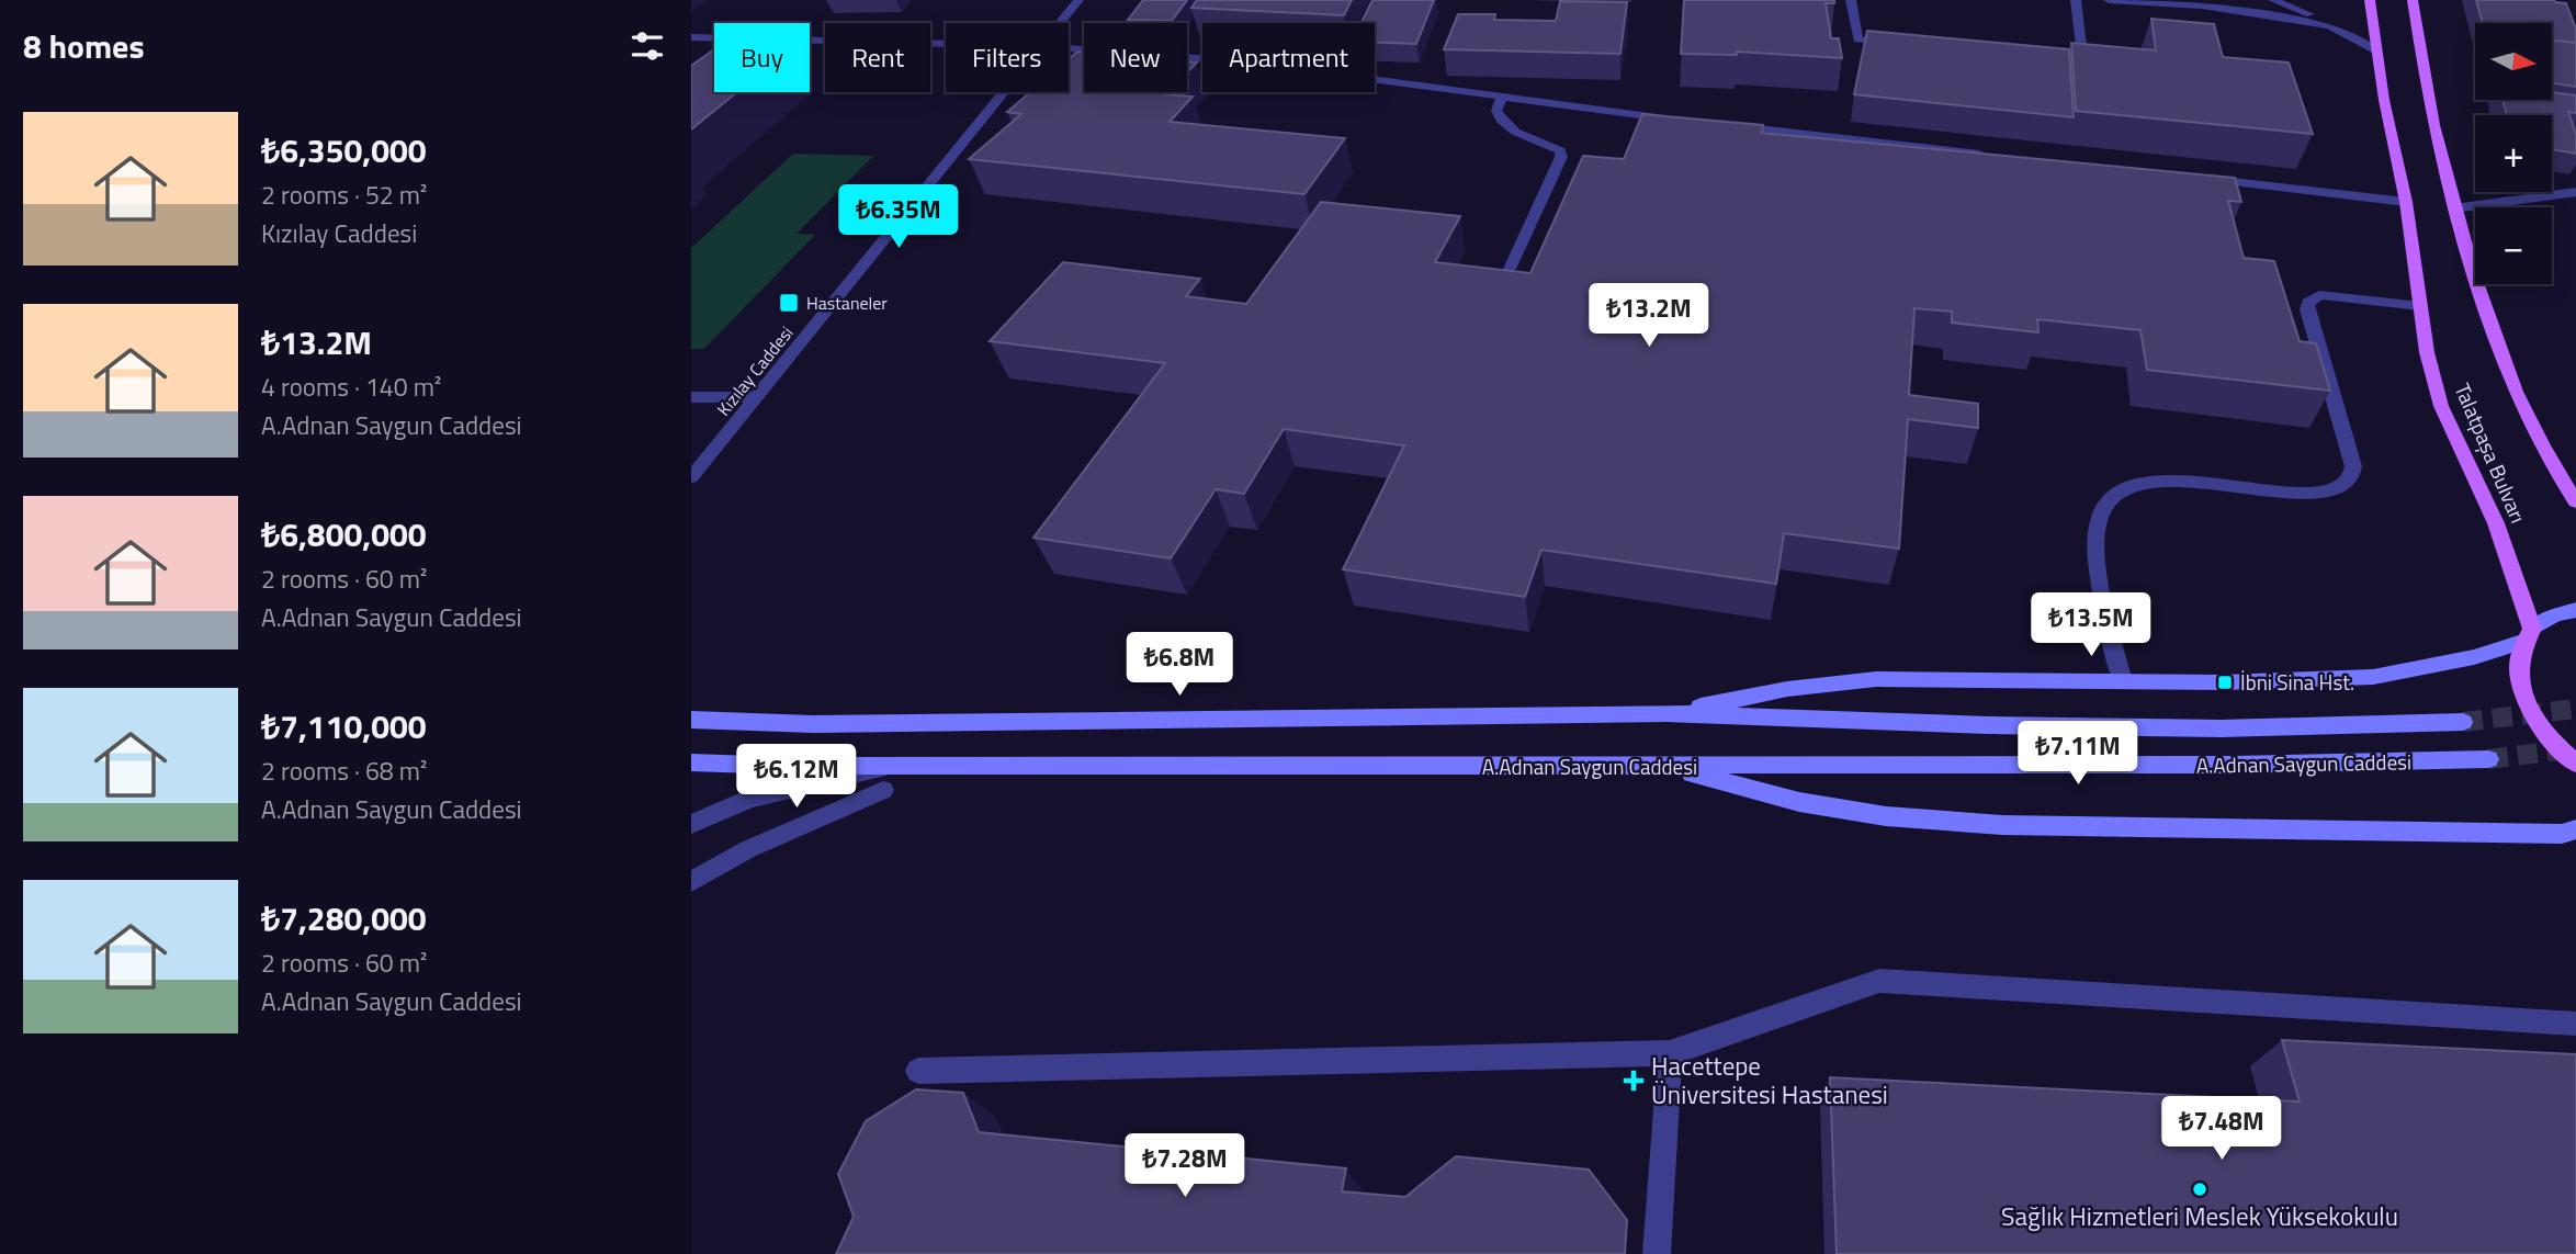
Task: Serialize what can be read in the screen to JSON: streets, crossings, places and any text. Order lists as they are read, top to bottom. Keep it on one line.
{"streets":{"main road":["Talatpaşa Bulvarı","A.Adnan Saygun Caddesi"],"street":["Kızılay Caddesi"]},"places":{"transit":["Hastaneler","İbni Sina Hst."],"health":["Hacettepe Üniversitesi Hastanesi"],"other":["Sağlık Hizmetleri Meslek Yüksekokulu"]},"north":"right","page":{"heading":"8 homes","map_buttons":["+","−"],"chip":["Buy","Rent","Filters","New","Apartment"],"list":[{"name":"₺6,350,000","note":"2 rooms · 52 m² · Kızılay Caddesi"},{"name":"₺13.2M","note":"4 rooms · 140 m² · A.Adnan Saygun Caddesi"},{"name":"₺6,800,000","note":"2 rooms · 60 m² · A.Adnan Saygun Caddesi"},{"name":"₺7,110,000","note":"2 rooms · 68 m² · A.Adnan Saygun Caddesi"},{"name":"₺7,280,000","note":"2 rooms · 60 m² · A.Adnan Saygun Caddesi"}],"price":["₺6.35M","₺13.2M","₺13.5M","₺6.8M","₺7.11M","₺6.12M","₺7.48M","₺7.28M"]}}
